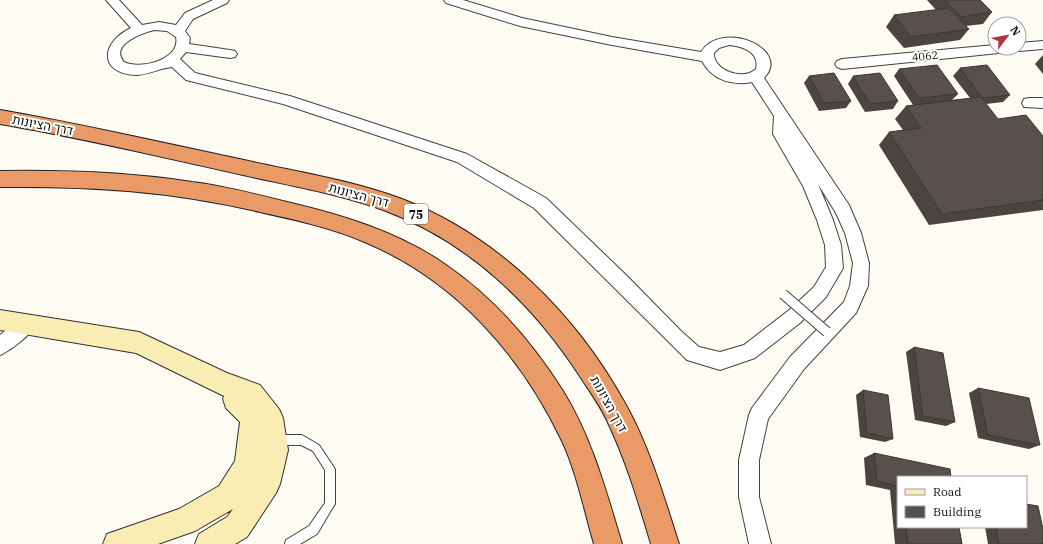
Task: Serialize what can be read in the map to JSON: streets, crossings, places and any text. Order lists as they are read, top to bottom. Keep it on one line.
{"streets":{"highway":["דרך הציונות","75"],"street":["4062"]},"legend":["Road","Building"],"north":"top right"}
